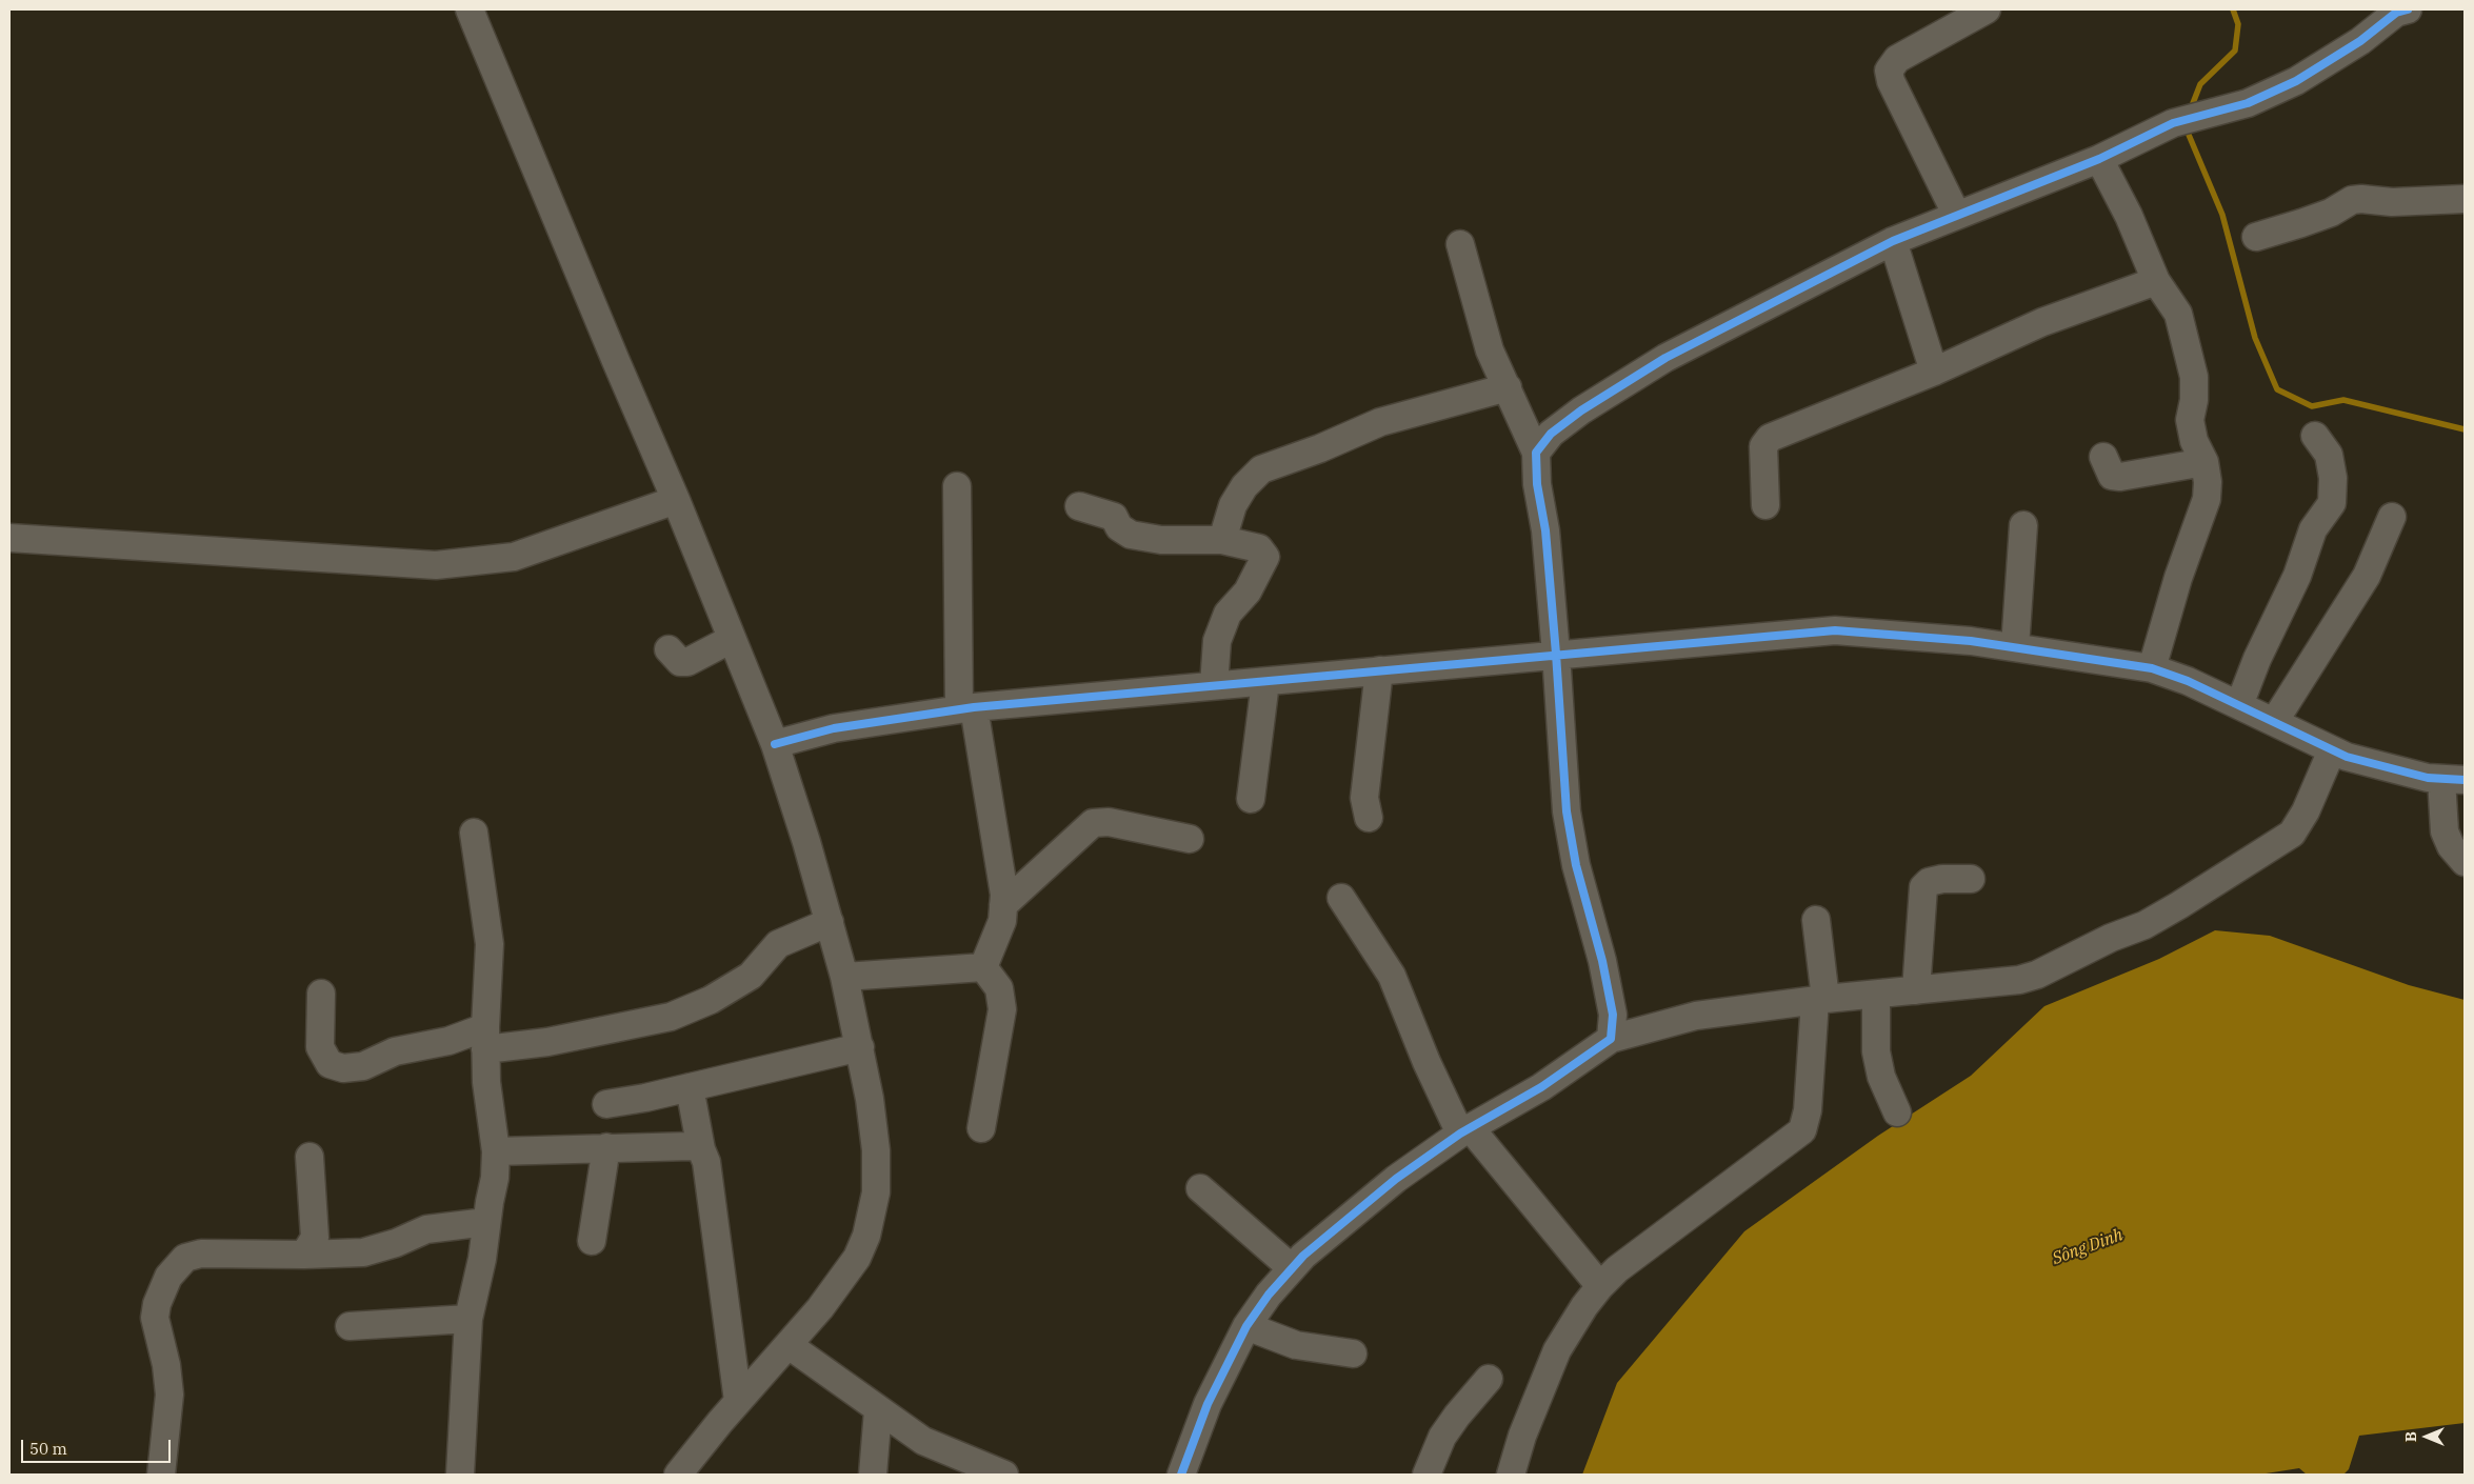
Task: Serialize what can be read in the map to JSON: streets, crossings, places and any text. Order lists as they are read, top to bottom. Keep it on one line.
{"water":["Sông Dinh"],"scale_bar":"50 m","north":"left"}
